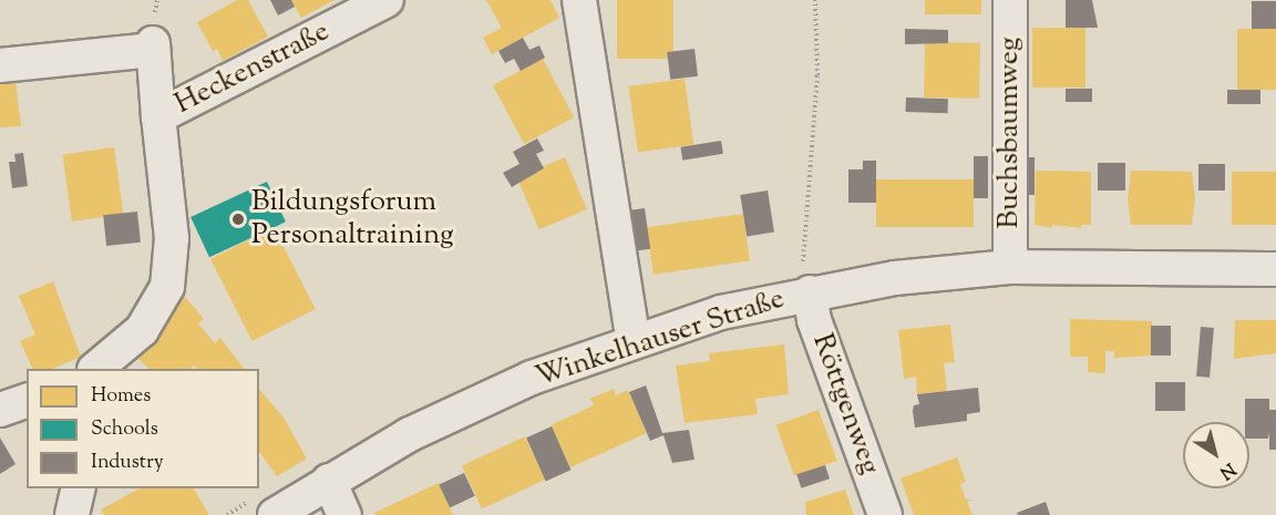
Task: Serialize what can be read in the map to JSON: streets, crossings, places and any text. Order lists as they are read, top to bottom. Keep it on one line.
{"streets":{"street":["Heckenstraße","Buchsbaumweg","Winkelhauser Straße","Röttgenweg"]},"crossings":[["Buchsbaumweg","Winkelhauser Straße"],["Winkelhauser Straße","Röttgenweg"]],"places":["Bildungsforum Personaltraining"],"legend":["Homes","Schools","Industry"],"north":"bottom right"}
